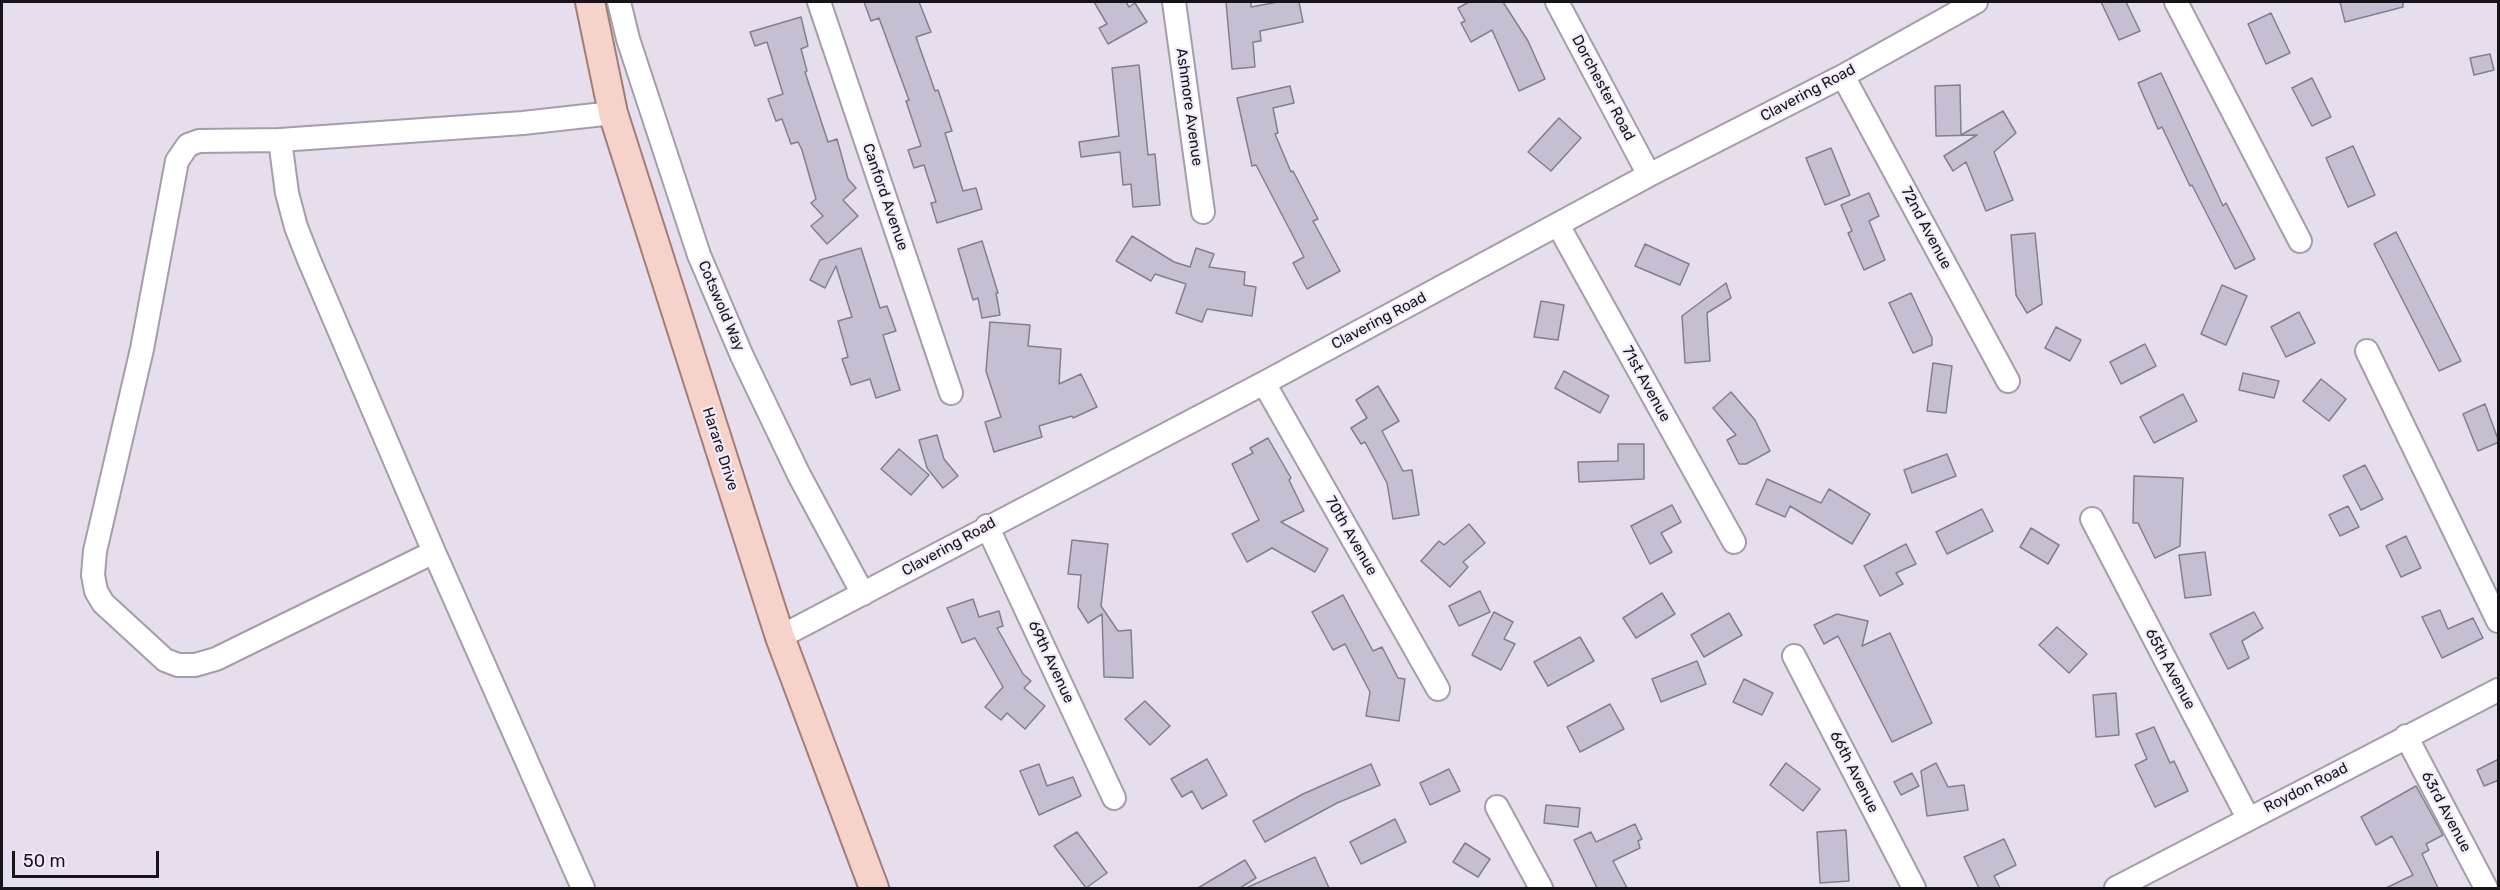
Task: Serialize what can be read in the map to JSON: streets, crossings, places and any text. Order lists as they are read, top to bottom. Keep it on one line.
{"streets":{"main road":["Harare Drive"],"street":["Dorchester Road","Clavering Road","Ashmore Avenue","Canford Avenue","72nd Avenue","Cotswold Way","71st Avenue","70th Avenue","69th Avenue","65th Avenue","66th Avenue","Roydon Road","63rd Avenue"]},"crossings":[["Dorchester Road","Clavering Road"],["Clavering Road","72nd Avenue"],["Clavering Road","Cotswold Way"],["Clavering Road","71st Avenue"],["Clavering Road","Harare Drive"],["Clavering Road","70th Avenue"],["Clavering Road","69th Avenue"],["65th Avenue","Roydon Road"],["Roydon Road","63rd Avenue"]],"scale_bar":"50 m"}
